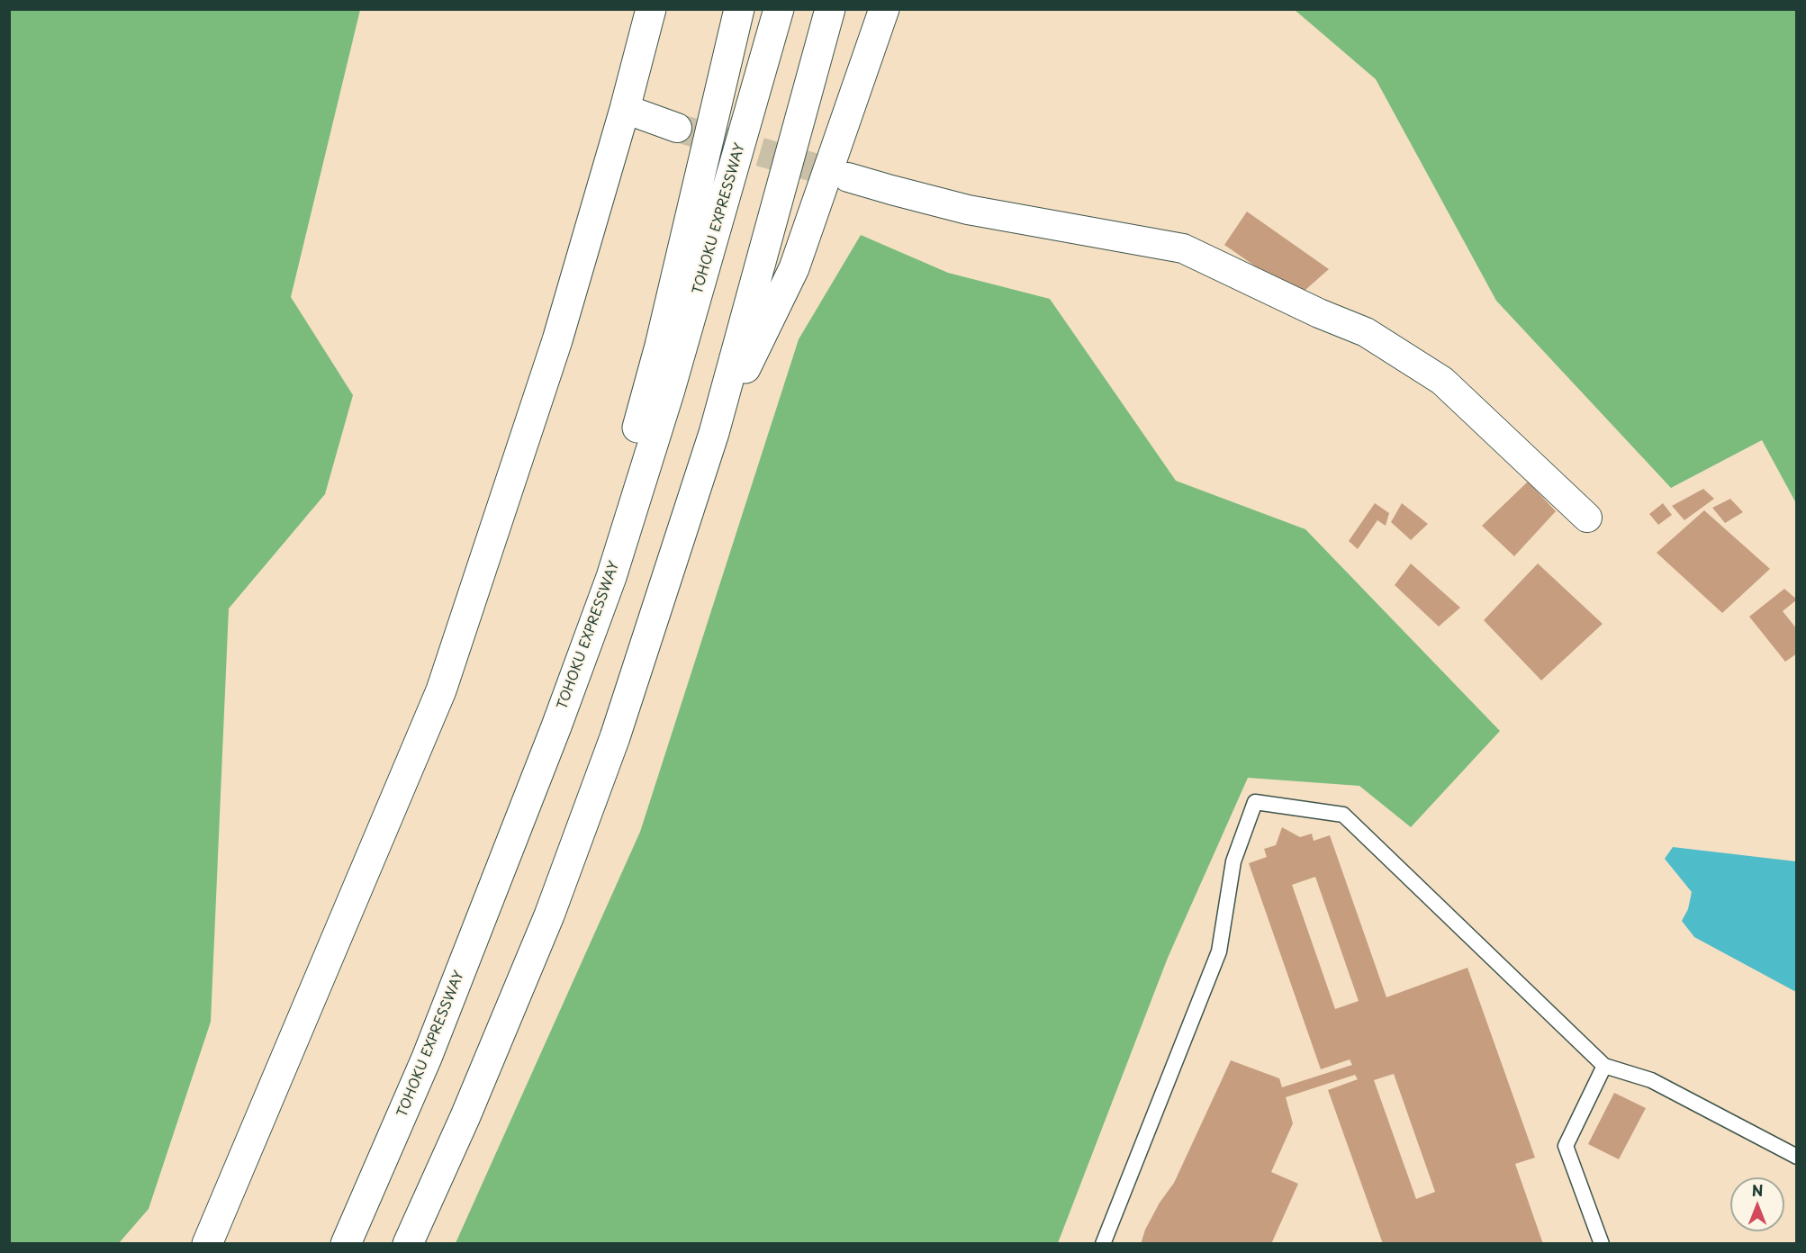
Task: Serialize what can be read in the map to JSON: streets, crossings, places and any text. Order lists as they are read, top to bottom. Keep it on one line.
{"streets":{"main road":["TOHOKU EXPRESSWAY"]},"north":"top"}
